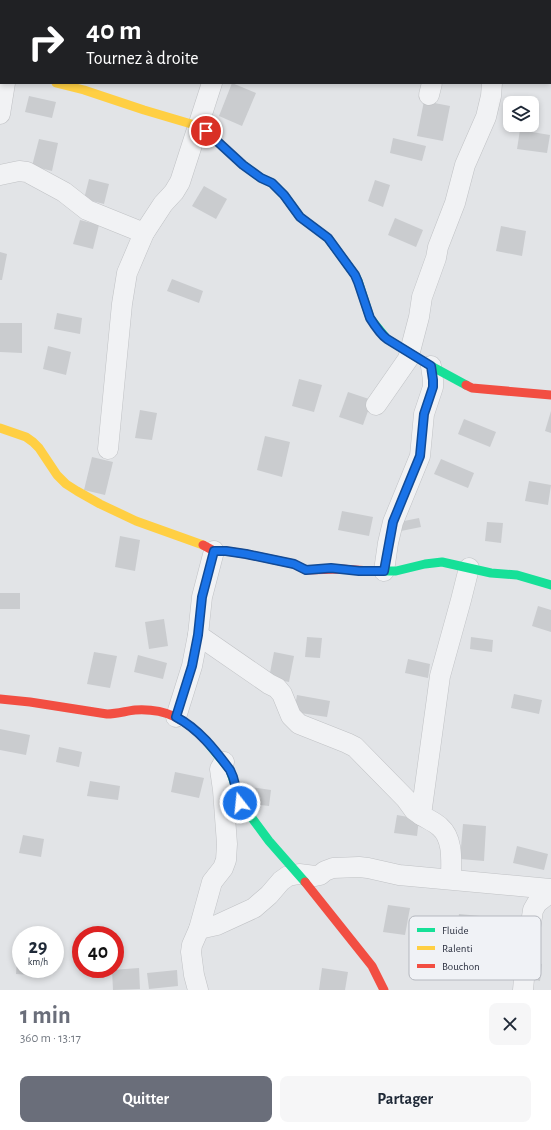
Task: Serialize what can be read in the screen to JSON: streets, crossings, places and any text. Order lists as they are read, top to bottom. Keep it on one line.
{"legend":["Fluide","Ralenti","Bouchon"],"page":{"turn":["40 m","Tournez à droite"],"speed":"29 km/h","limit":"40","heading":["1 min","360 m · 13:17"],"buttons":["Quitter","Partager"]}}
